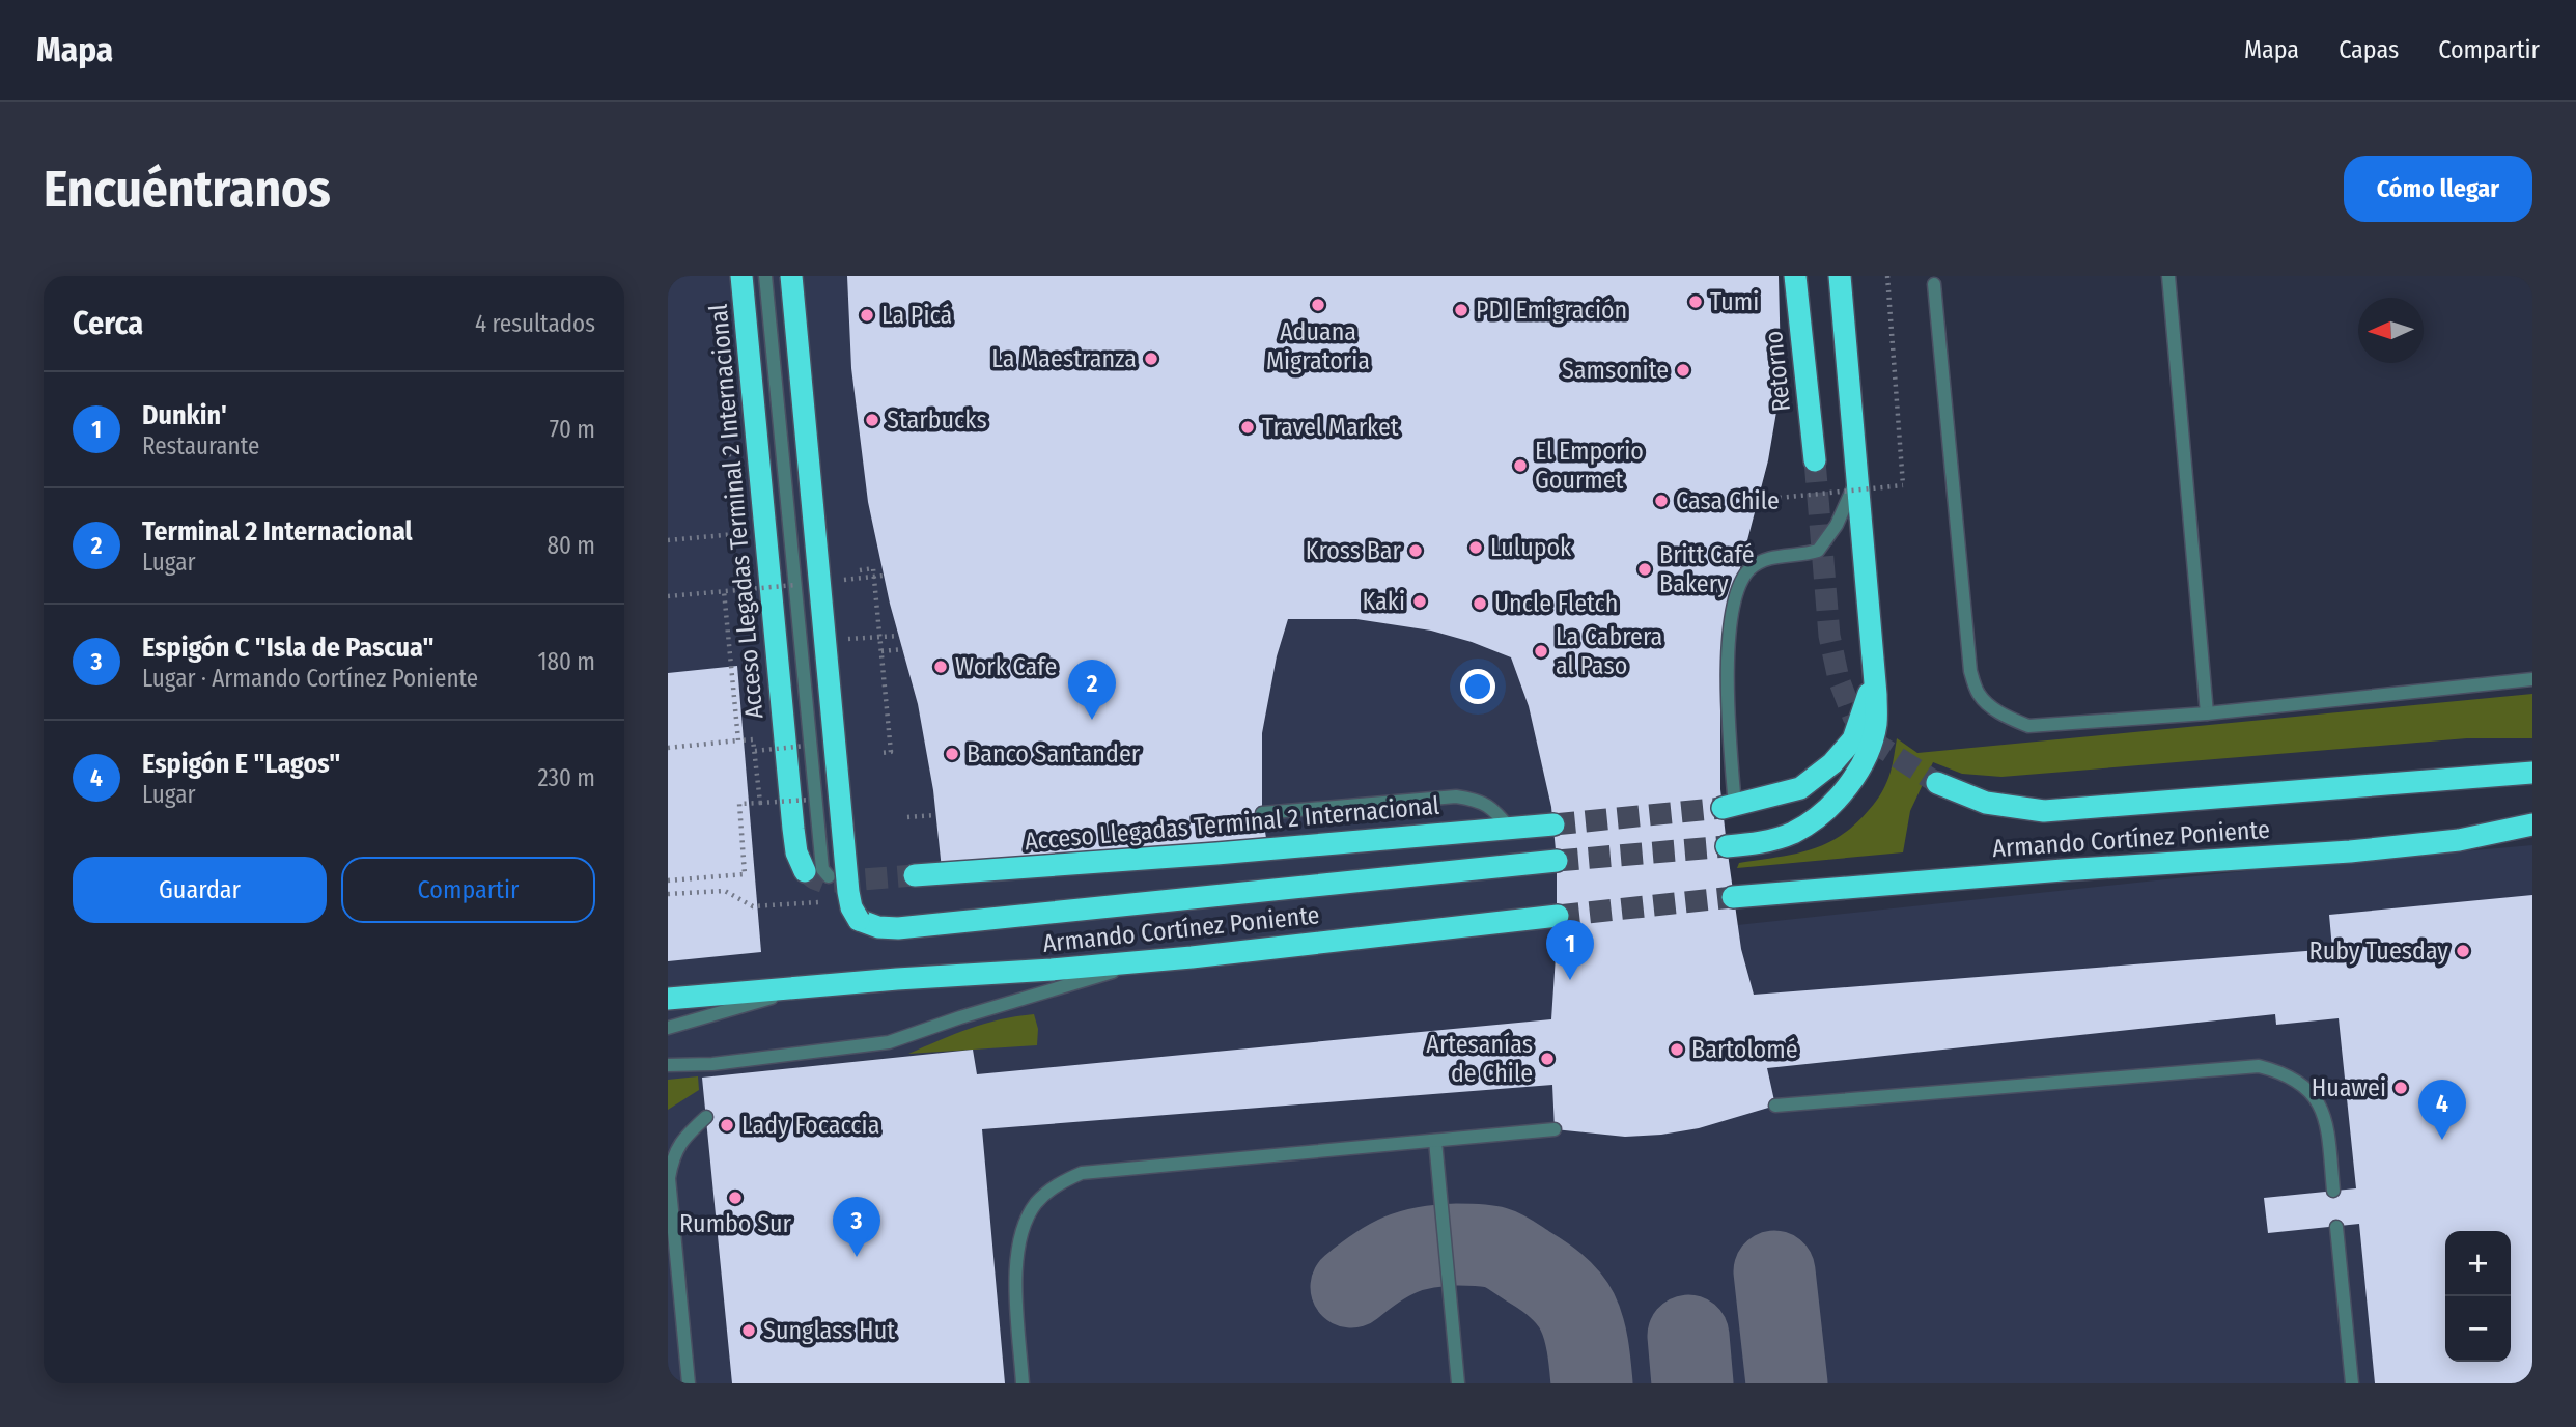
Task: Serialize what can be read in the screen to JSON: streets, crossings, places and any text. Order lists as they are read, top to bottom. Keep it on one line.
{"streets":{"highway":["Retorno","Acceso Llegadas Terminal 2 Internacional","Armando Cortínez Poniente"]},"places":["Tumi","Aduana Migratoria","PDI Emigración","La Picá","La Maestranza","Samsonite","Starbucks","Travel Market","El Emporio Gourmet","Casa Chile","Lulupok","Kross Bar","Britt Café Bakery","Kaki","Uncle Fletch","La Cabrera al Paso","Work Cafe","Banco Santander","Ruby Tuesday","Bartolomé","Artesanías de Chile","Huawei","Lady Focaccia","Rumbo Sur","Sunglass Hut"],"north":"left","page":{"header":"Mapa","nav":["Mapa","Capas","Compartir"],"buttons":["Cómo llegar",["Guardar","Compartir"]],"title":"Encuéntranos","heading":["Cerca","4 resultados"],"list":[{"mark":"1","name":"Dunkin'","note":"Restaurante","value":"70 m"},{"mark":"2","name":"Terminal 2 Internacional","note":"Lugar","value":"80 m"},{"mark":"3","name":"Espigón C \"Isla de Pascua\"","note":"Lugar · Armando Cortínez Poniente","value":"180 m"},{"mark":"4","name":"Espigón E \"Lagos\"","note":"Lugar","value":"230 m"}],"pins":["2","1","4","3"],"map_buttons":["+","−"]}}
